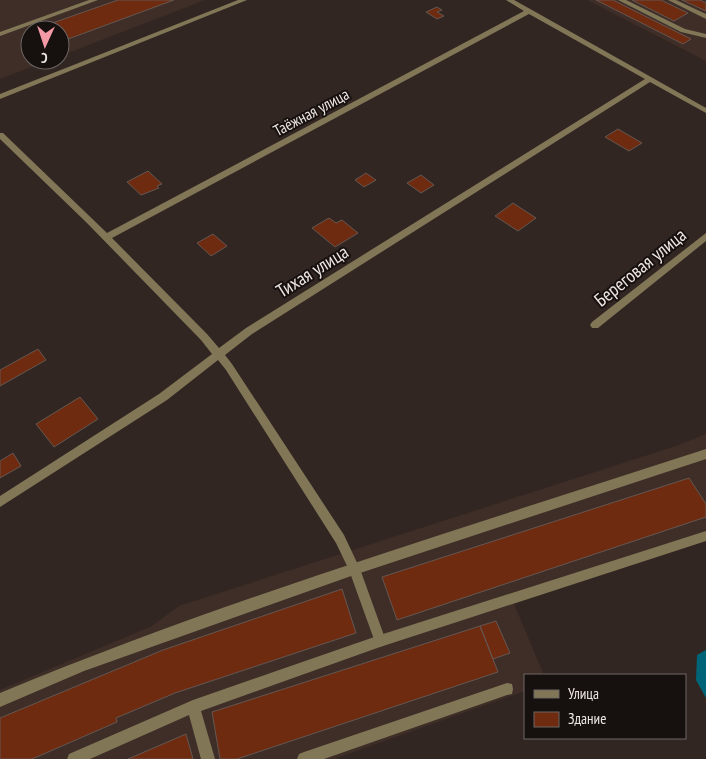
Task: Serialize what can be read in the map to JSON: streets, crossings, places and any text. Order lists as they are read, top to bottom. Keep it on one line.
{"streets":{"street":["Таёжная улица","Береговая улица","Тихая улица"]},"legend":["Улица","Здание"],"north":"bottom"}
